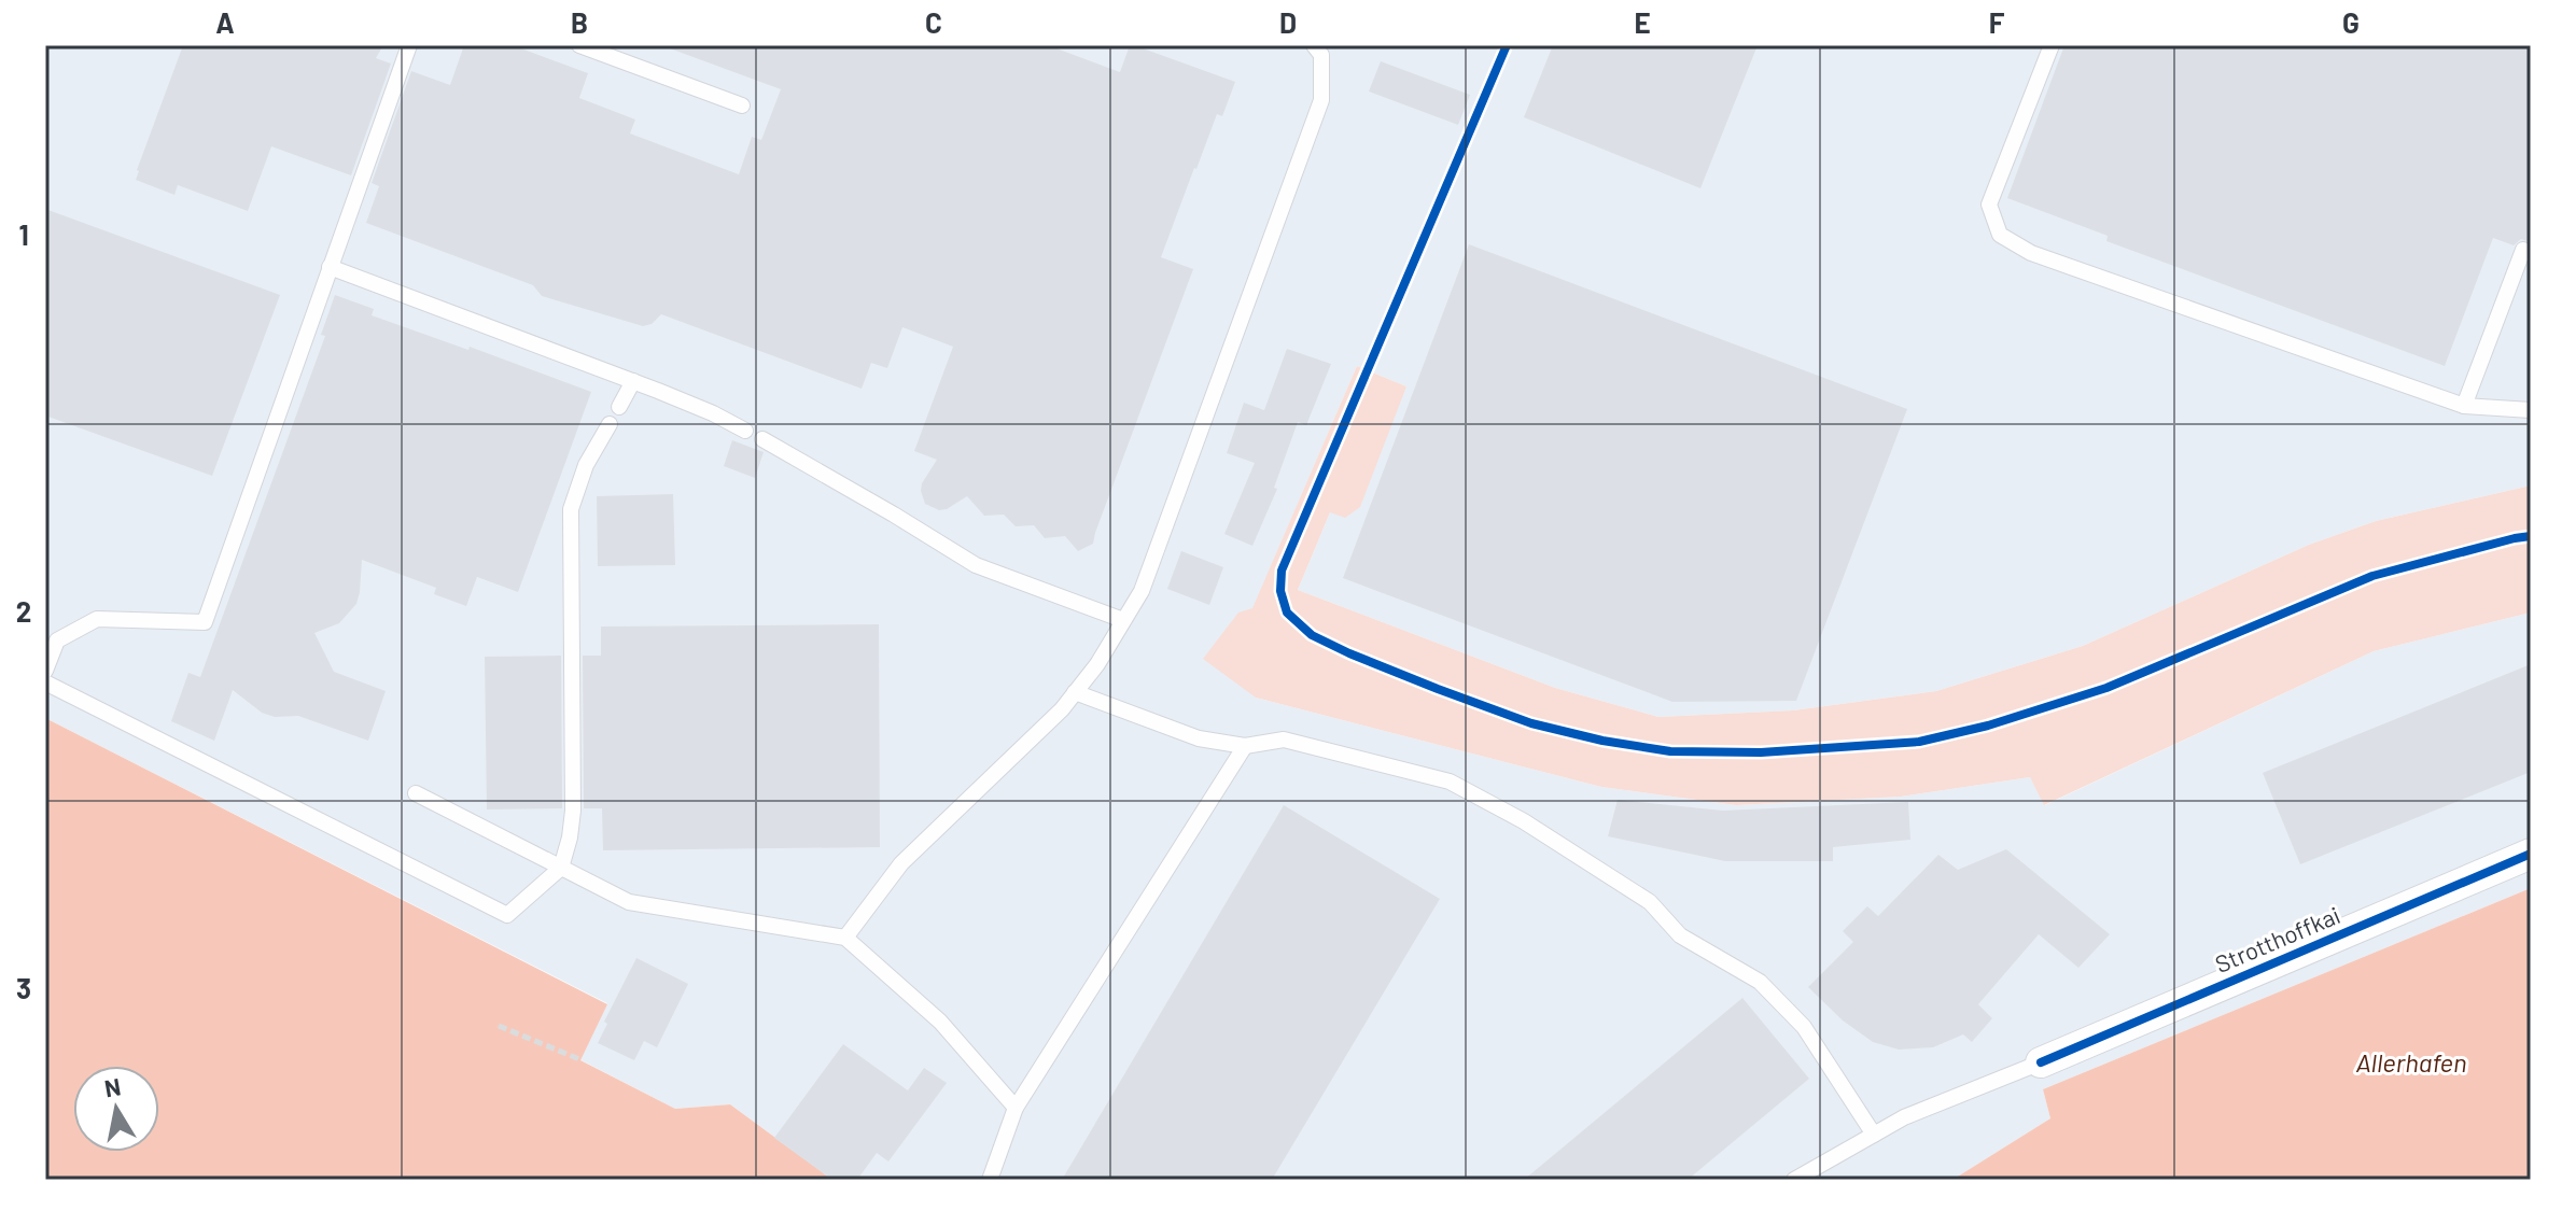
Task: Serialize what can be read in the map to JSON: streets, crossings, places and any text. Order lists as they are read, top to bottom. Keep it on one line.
{"streets":{"street":["Strotthoffkai"]},"water":["Allerhafen"],"north":"top","grid":{"columns":["A","B","C","D","E","F","G"],"rows":["1","2","3"]}}
